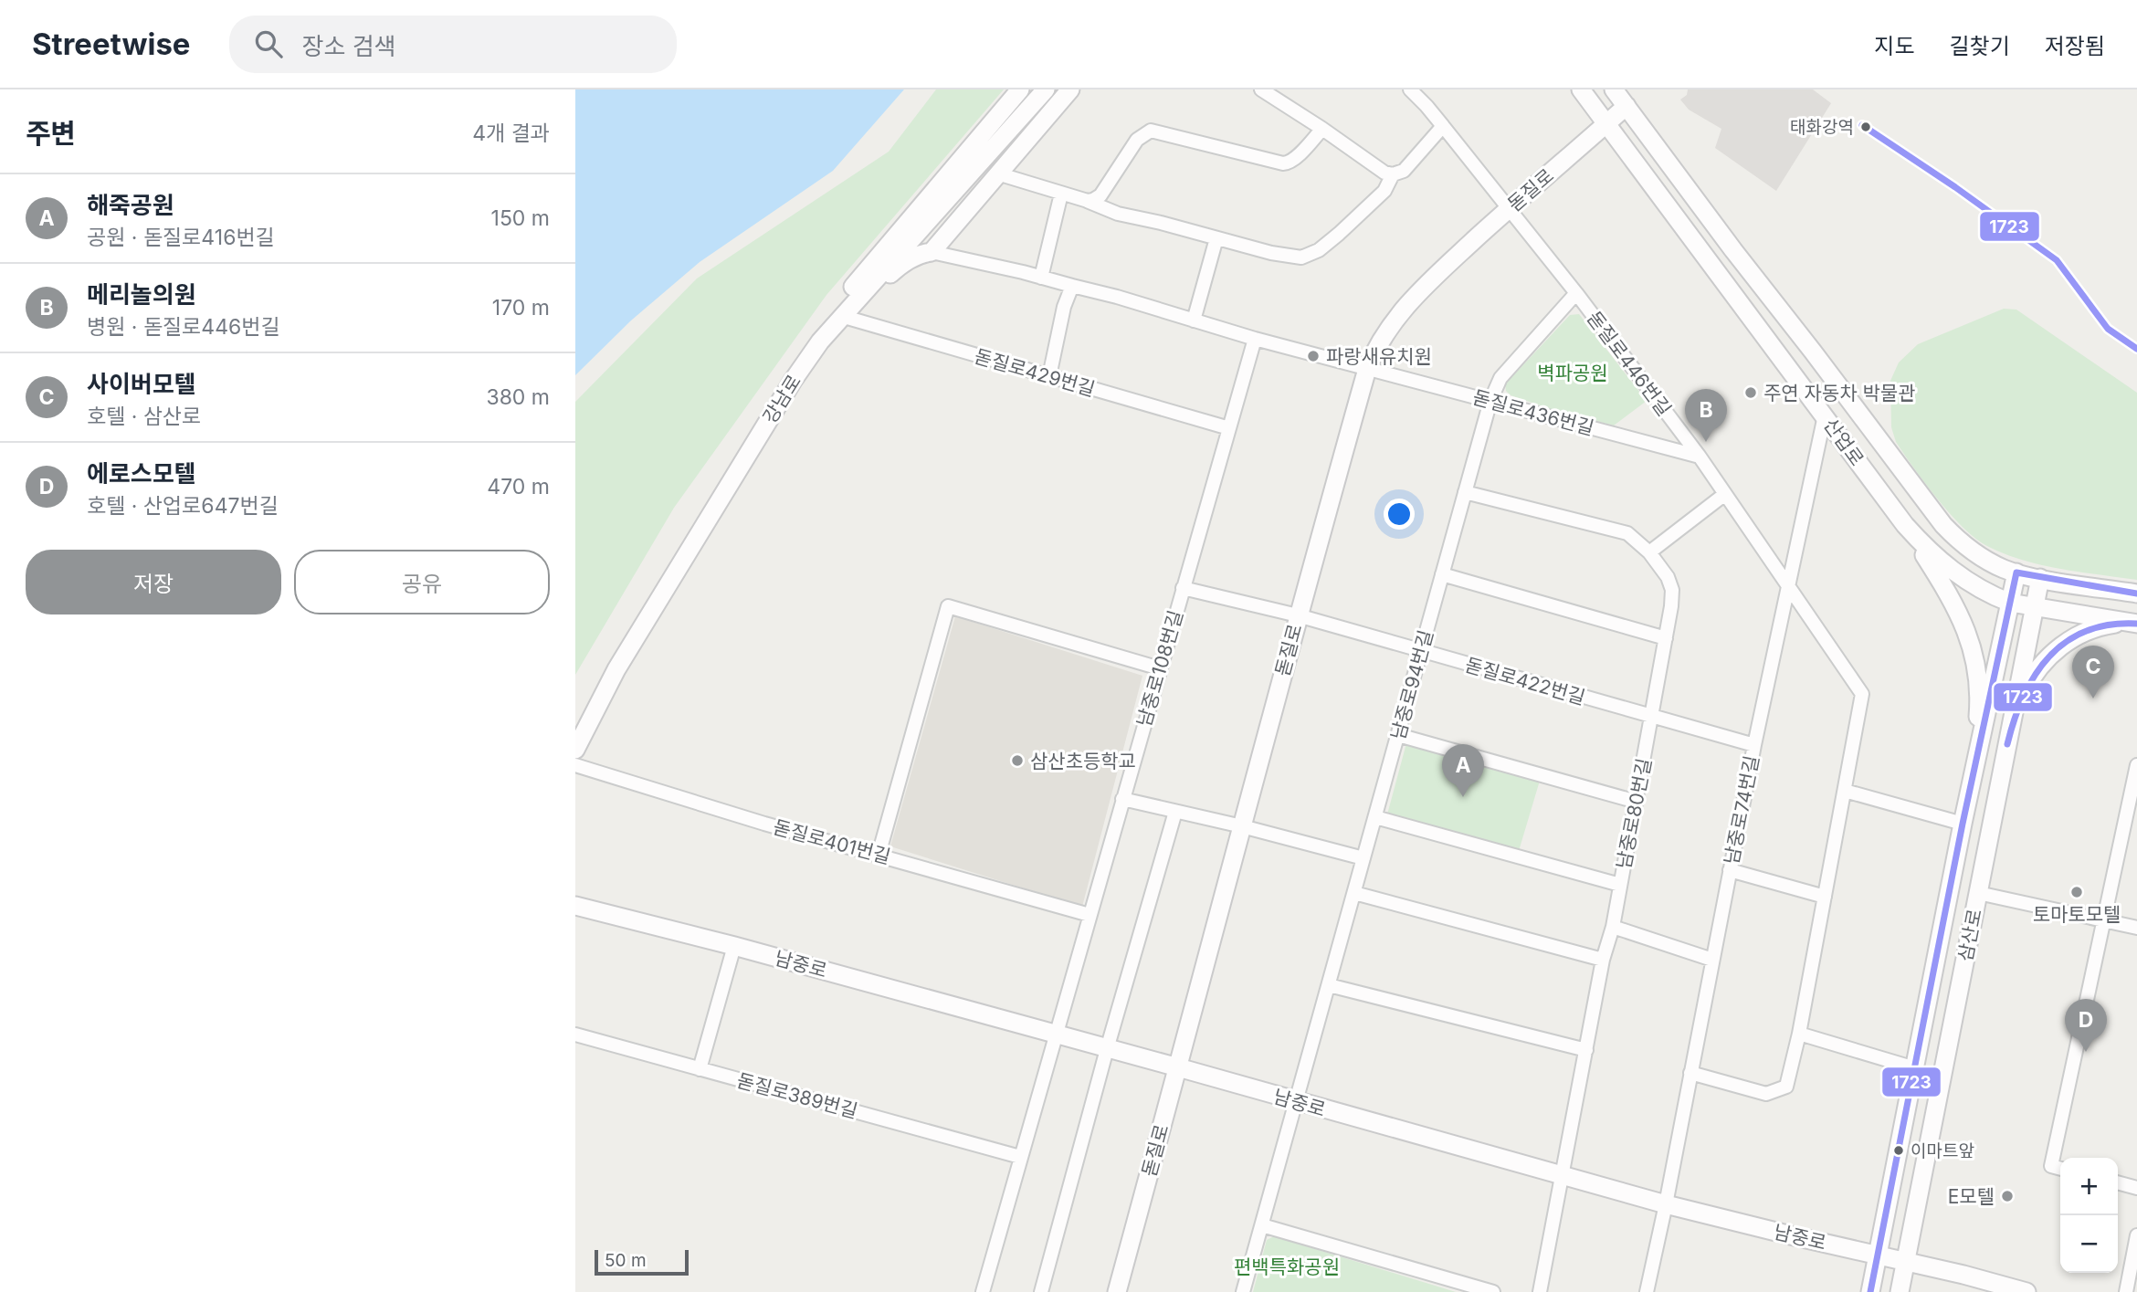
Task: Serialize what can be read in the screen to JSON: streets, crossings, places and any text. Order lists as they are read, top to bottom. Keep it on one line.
{"streets":{"main road":["돋질로","강남로","산업로","삼산로","남중로"],"street":["돋질로446번길","돋질로429번길","돋질로436번길","남중로108번길","돋질로422번길","남중로94번길","남중로74번길","남중로80번길","돋질로401번길","돋질로389번길"]},"crossings":[["돋질로","돋질로446번길"],["돋질로","돋질로436번길"],["돋질로","산업로"],["돋질로","돋질로422번길"],["돋질로","남중로"],["돋질로446번길","돋질로436번길"],["돋질로446번길","남중로94번길"],["돋질로446번길","남중로74번길"],["돋질로429번길","강남로"],["돋질로429번길","남중로108번길"],["돋질로436번길","남중로108번길"],["돋질로436번길","남중로94번길"],["산업로","남중로74번길"],["산업로","삼산로"],["남중로108번길","돋질로422번길"],["남중로108번길","돋질로401번길"],["남중로108번길","남중로"],["남중로108번길","돋질로389번길"],["돋질로422번길","남중로94번길"],["돋질로422번길","남중로74번길"],["돋질로422번길","남중로80번길"],["남중로94번길","남중로80번길"],["남중로94번길","남중로"],["남중로74번길","남중로"],["남중로80번길","남중로"],["삼산로","남중로"]],"parks":["벽파공원","편백특화공원"],"places":["태화강역","파랑새유치원","주연 자동차 박물관","삼산초등학교","토마토모텔","이마트앞","E모텔"],"lines":["transit line 1723"],"scale_bar":"50 m","page":{"header":"Streetwise","search":"장소 검색","nav":["지도","길찾기","저장됨"],"heading":["주변","4개 결과"],"list":[{"mark":"A","name":"해죽공원","note":"공원 · 돋질로416번길","value":"150 m"},{"mark":"B","name":"메리놀의원","note":"병원 · 돋질로446번길","value":"170 m"},{"mark":"C","name":"사이버모텔","note":"호텔 · 삼산로","value":"380 m"},{"mark":"D","name":"에로스모텔","note":"호텔 · 산업로647번길","value":"470 m"}],"pins":["B","C","A","D"],"buttons":["저장","공유"],"map_buttons":["+","−"],"scale":"50 m"}}
